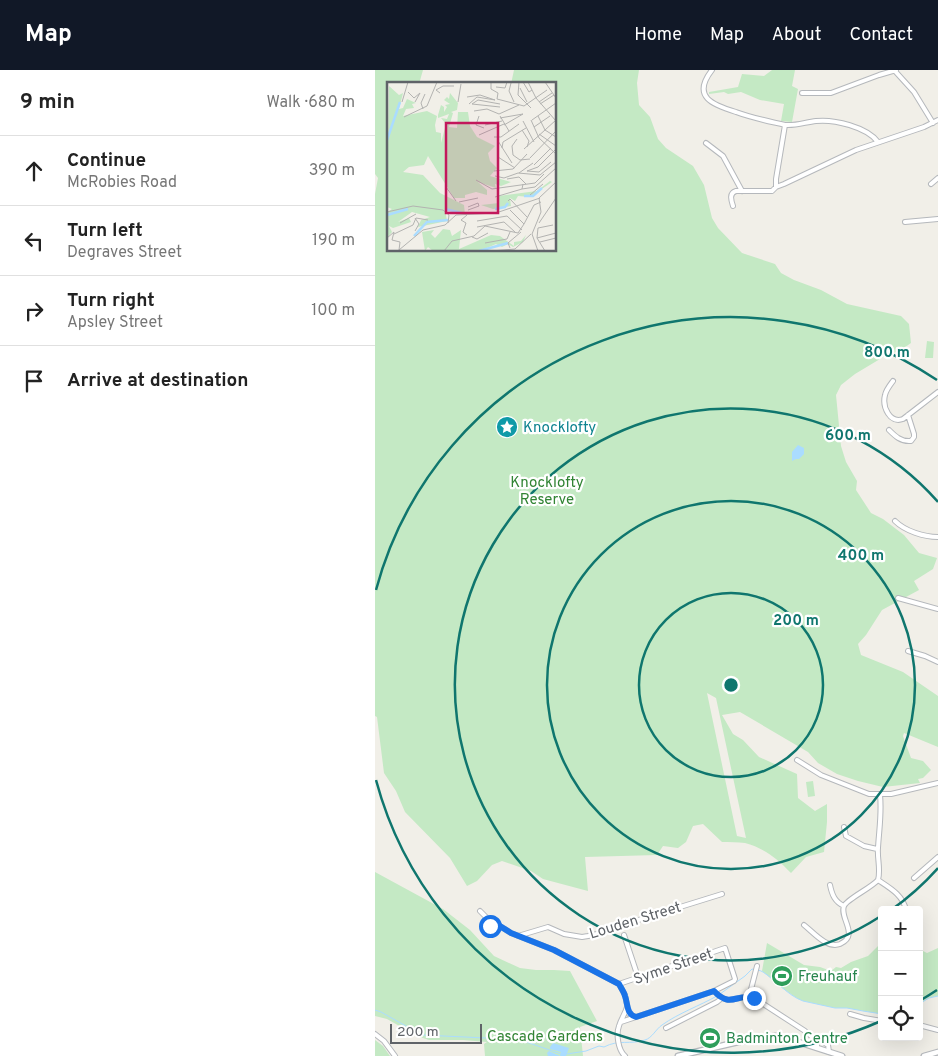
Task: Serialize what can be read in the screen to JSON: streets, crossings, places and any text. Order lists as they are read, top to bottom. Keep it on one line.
{"streets":{"street":["Louden Street","Syme Street"]},"parks":["Knocklofty Reserve","Cascade Gardens"],"places":{"place":["Knocklofty"],"sports":["Freuhauf","Badminton Centre"]},"scale_bar":"200 m","page":{"header":"Map","nav":["Home","Map","About","Contact"],"heading":["9 min","Walk · 680 m"],"list":[["Continue","McRobies Road","390 m"],["Turn left","Degraves Street","190 m"],["Turn right","Apsley Street","100 m"],"Arrive at destination"],"map_buttons":["+","−"],"scale":"200 m"},"rings":["800 m","600 m","400 m","200 m"]}
